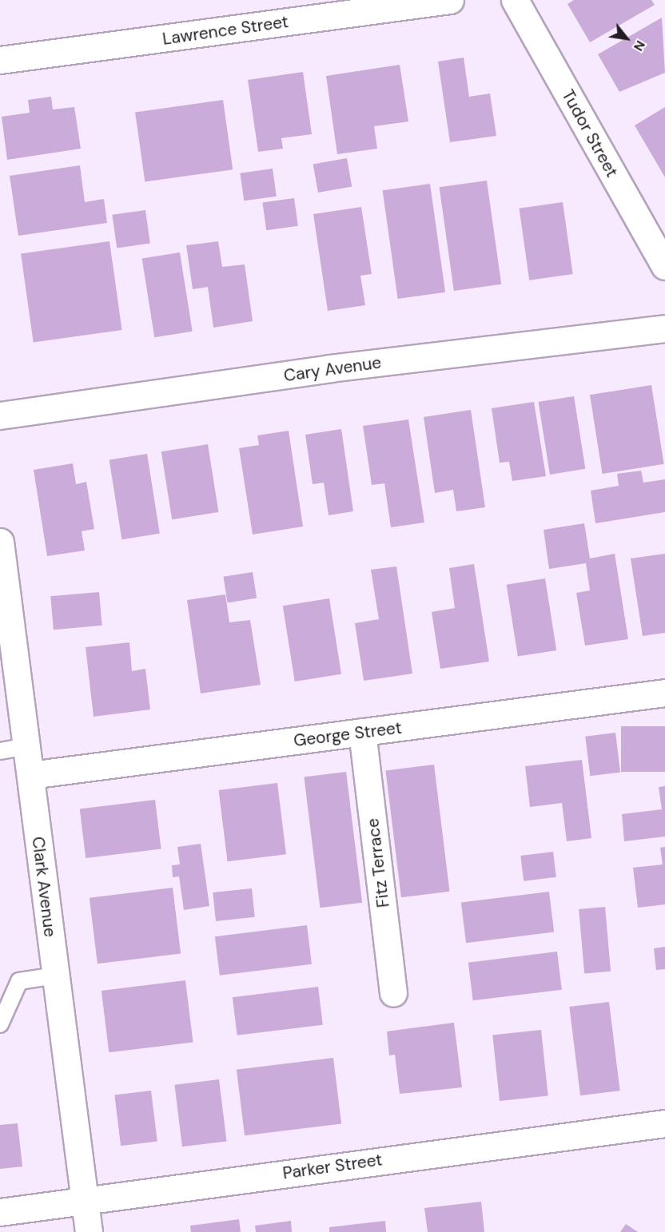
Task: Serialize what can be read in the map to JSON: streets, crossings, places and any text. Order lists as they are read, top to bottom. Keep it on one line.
{"streets":{"street":["Lawrence Street","Tudor Street","Cary Avenue","George Street","Fitz Terrace","Clark Avenue","Parker Street"]},"crossings":[["George Street","Fitz Terrace"],["George Street","Clark Avenue"],["Clark Avenue","Parker Street"]],"north":"bottom right"}
